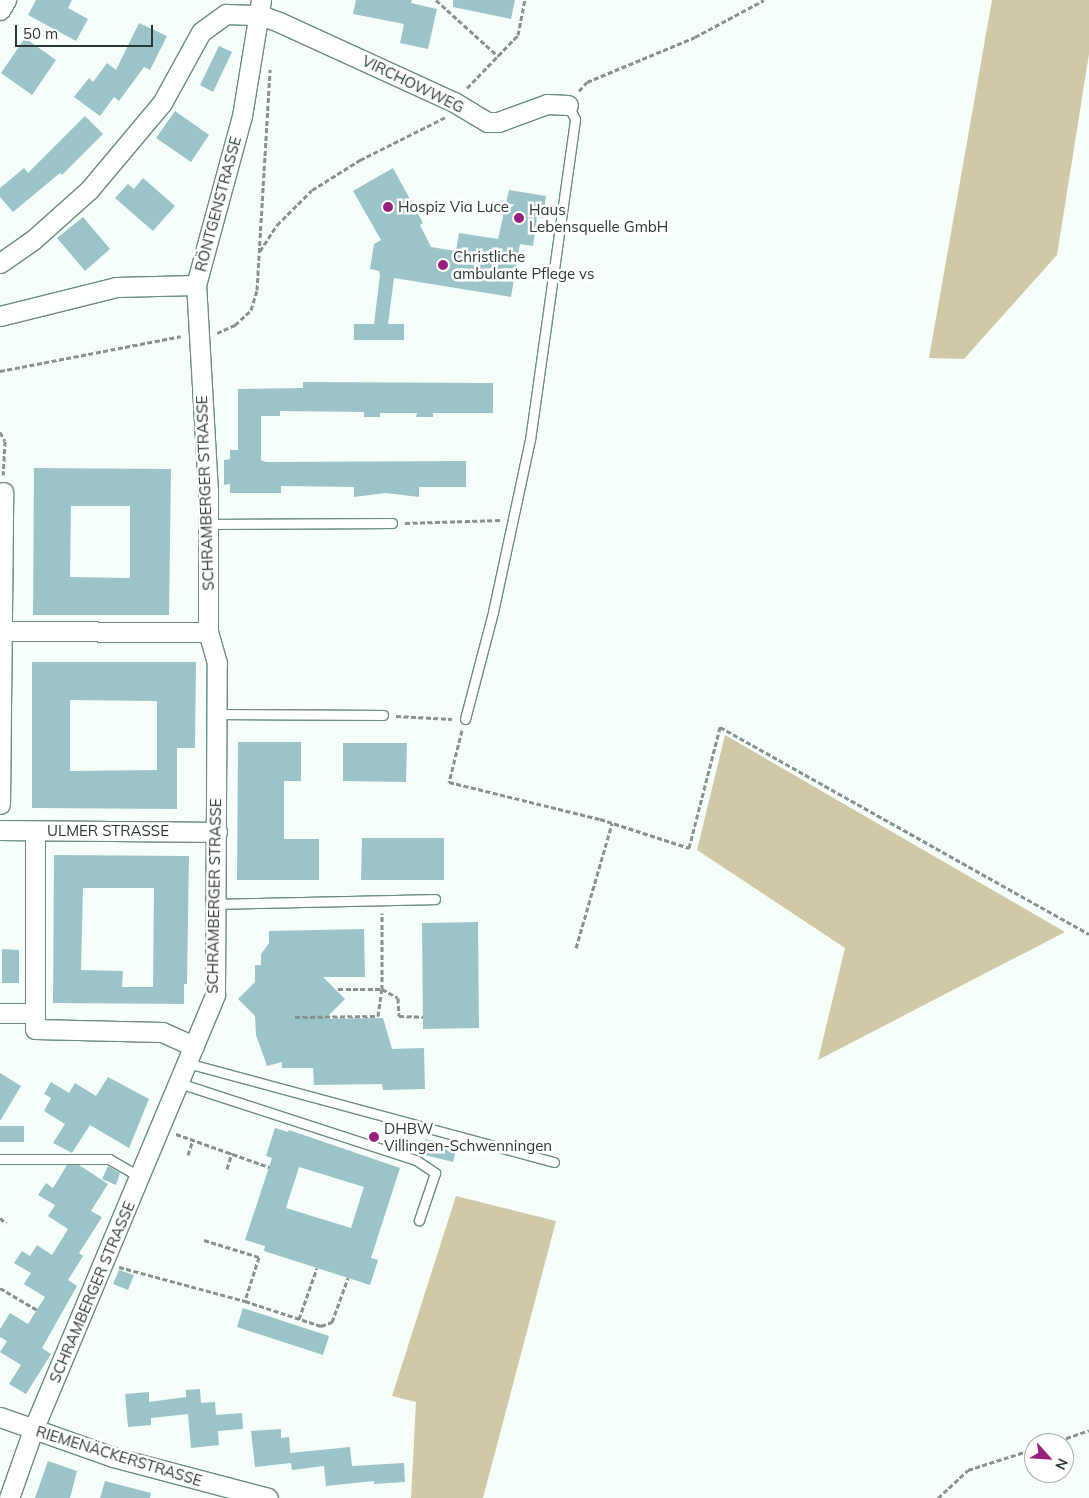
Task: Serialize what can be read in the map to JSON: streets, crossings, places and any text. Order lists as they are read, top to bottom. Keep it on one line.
{"streets":{"street":["VIRCHOWWEG","RÖNTGENSTRASSE","SCHRAMBERGER STRASSE","ULMER STRASSE","RIEMENÄCKERSTRASSE"]},"crossings":[["VIRCHOWWEG","RÖNTGENSTRASSE"],["RÖNTGENSTRASSE","SCHRAMBERGER STRASSE"],["SCHRAMBERGER STRASSE","ULMER STRASSE"],["SCHRAMBERGER STRASSE","RIEMENÄCKERSTRASSE"]],"places":["Hospiz Via Luce","Haus Lebensquelle GmbH","Christliche ambulante Pflege vs","DHBW Villingen-Schwenningen"],"scale_bar":"50 m","north":"bottom right"}
